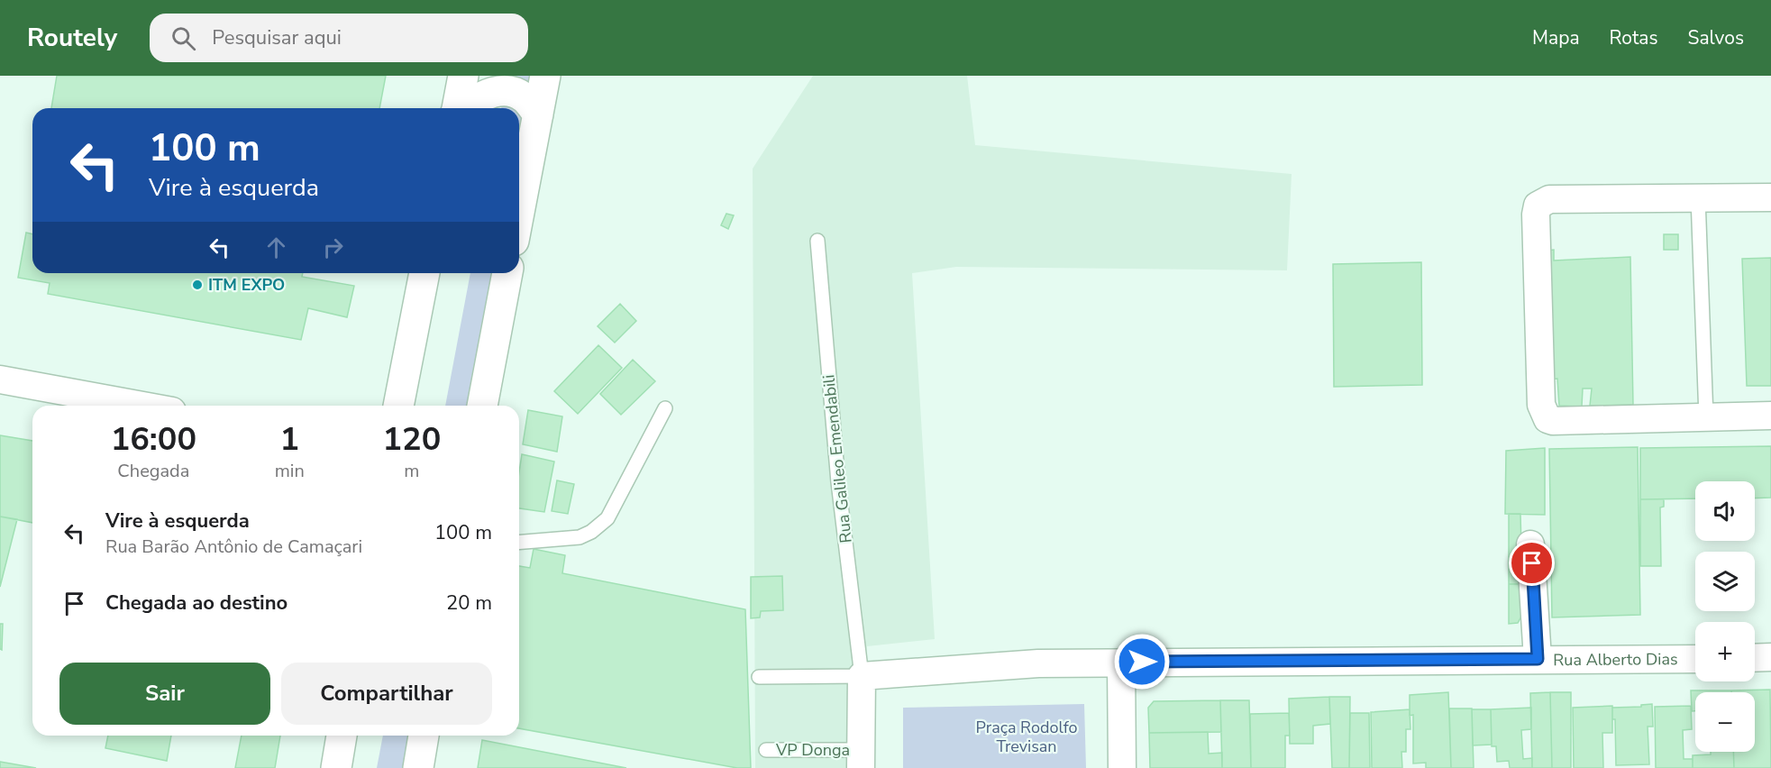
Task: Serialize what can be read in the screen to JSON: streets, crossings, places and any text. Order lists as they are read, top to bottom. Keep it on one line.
{"streets":{"street":["Rua Galileo Emendabili","Rua Alberto Dias"],"lane":["VP Donga"]},"crossings":[["Rua Galileo Emendabili","Rua Alberto Dias"],["Rua Galileo Emendabili","VP Donga"]],"parks":["Praça Rodolfo Trevisan"],"places":["ITM EXPO"],"page":{"header":"Routely","search":"Pesquisar aqui","nav":["Mapa","Rotas","Salvos"],"turn":["100 m","Vire à esquerda"],"eta":["16:00","Chegada","1","min","120","m"],"map_buttons":["+","−"],"list":[{"name":"Vire à esquerda","note":"Rua Barão Antônio de Camaçari","value":"100 m"},{"name":"Chegada ao destino","value":"20 m"}],"buttons":["Sair","Compartilhar"]}}
